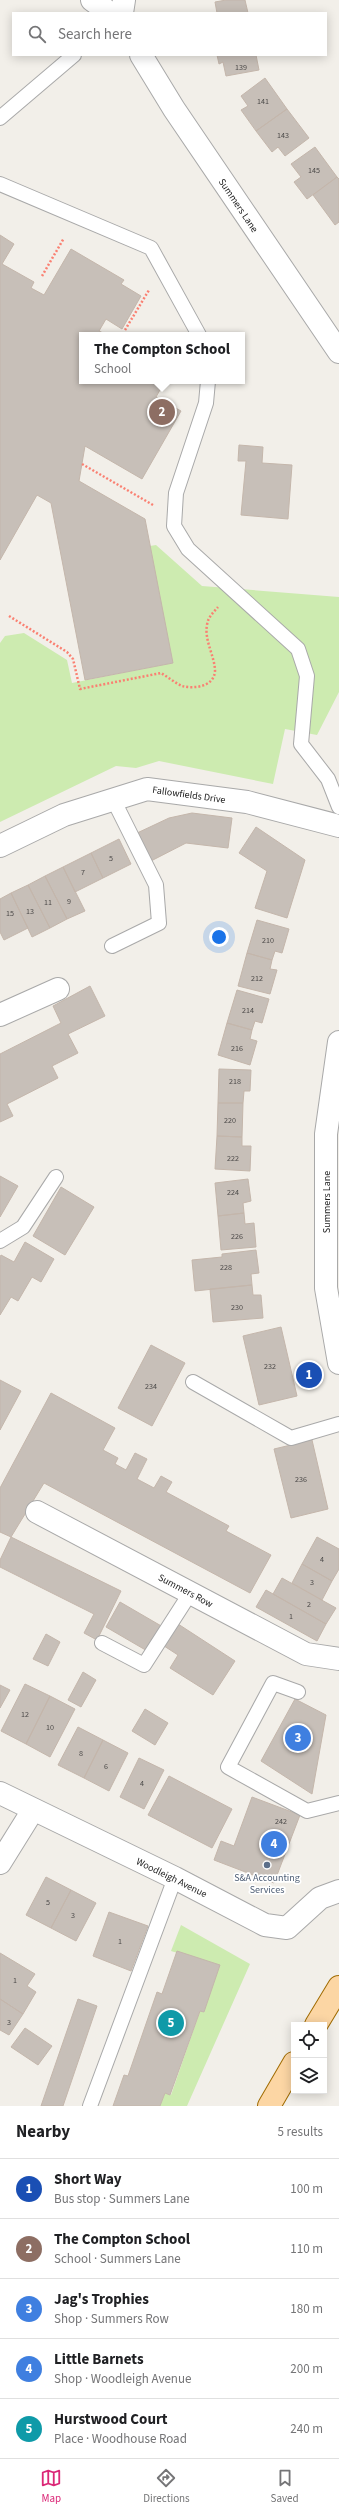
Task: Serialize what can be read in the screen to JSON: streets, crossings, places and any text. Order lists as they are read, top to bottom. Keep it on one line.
{"streets":{"street":["Summers Lane","Fallowfields Drive","Summers Row","Woodleigh Avenue"]},"places":["S&A Accounting Services"],"house_numbers":["139","141","143","145","5","7","9","11","13","15","210","212","214","216","218","220","222","224","226","228","230","232","234","236","4","3","2","1","12","10","8","6","4","242","5","3","1","1","3"],"page":{"search":"Search here","popup":["The Compton School","School"],"pins":["2","1","3","4","5"],"heading":["Nearby","5 results"],"list":[{"mark":"1","name":"Short Way","note":"Bus stop · Summers Lane","value":"100 m"},{"mark":"2","name":"The Compton School","note":"School · Summers Lane","value":"110 m"},{"mark":"3","name":"Jag's Trophies","note":"Shop · Summers Row","value":"180 m"},{"mark":"4","name":"Little Barnets","note":"Shop · Woodleigh Avenue","value":"200 m"},{"mark":"5","name":"Hurstwood Court","note":"Place · Woodhouse Road","value":"240 m"}],"nav":["Map","Directions","Saved"]}}
